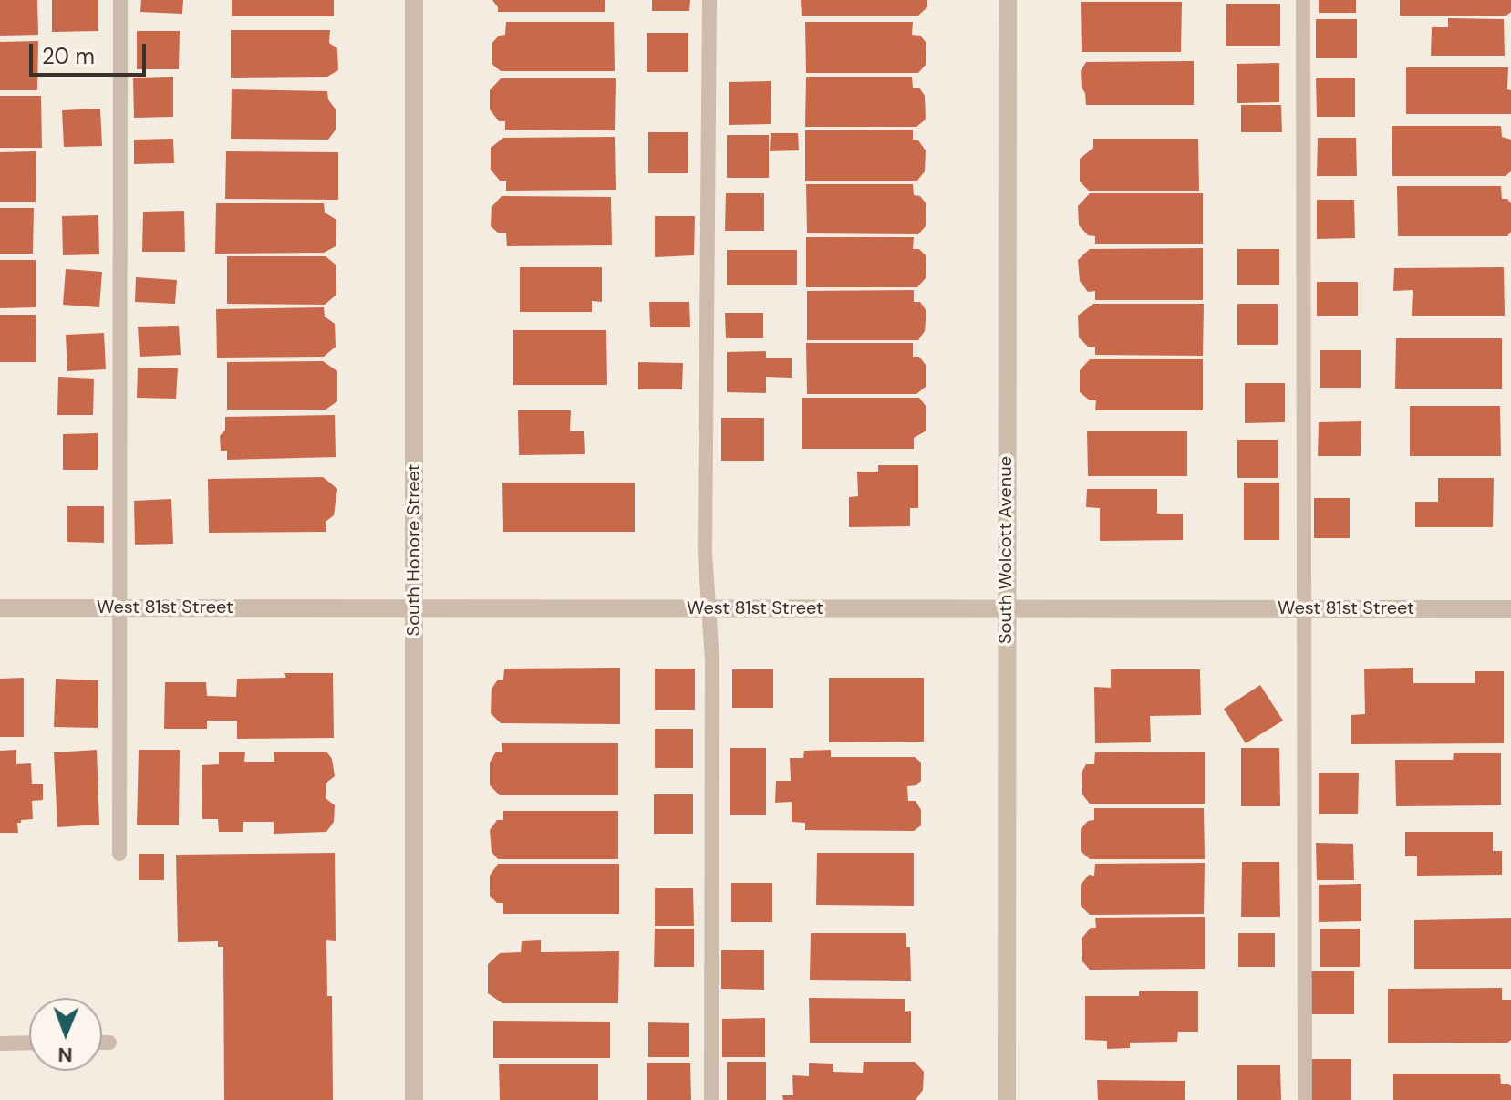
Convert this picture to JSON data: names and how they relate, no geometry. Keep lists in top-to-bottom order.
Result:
{
  "streets": {
    "street": ["South Honore Street", "South Wolcott Avenue", "West 81st Street"]
  },
  "crossings": [
    ["South Honore Street", "West 81st Street"],
    ["South Wolcott Avenue", "West 81st Street"]
  ],
  "scale_bar": "20 m",
  "north": "bottom"
}
